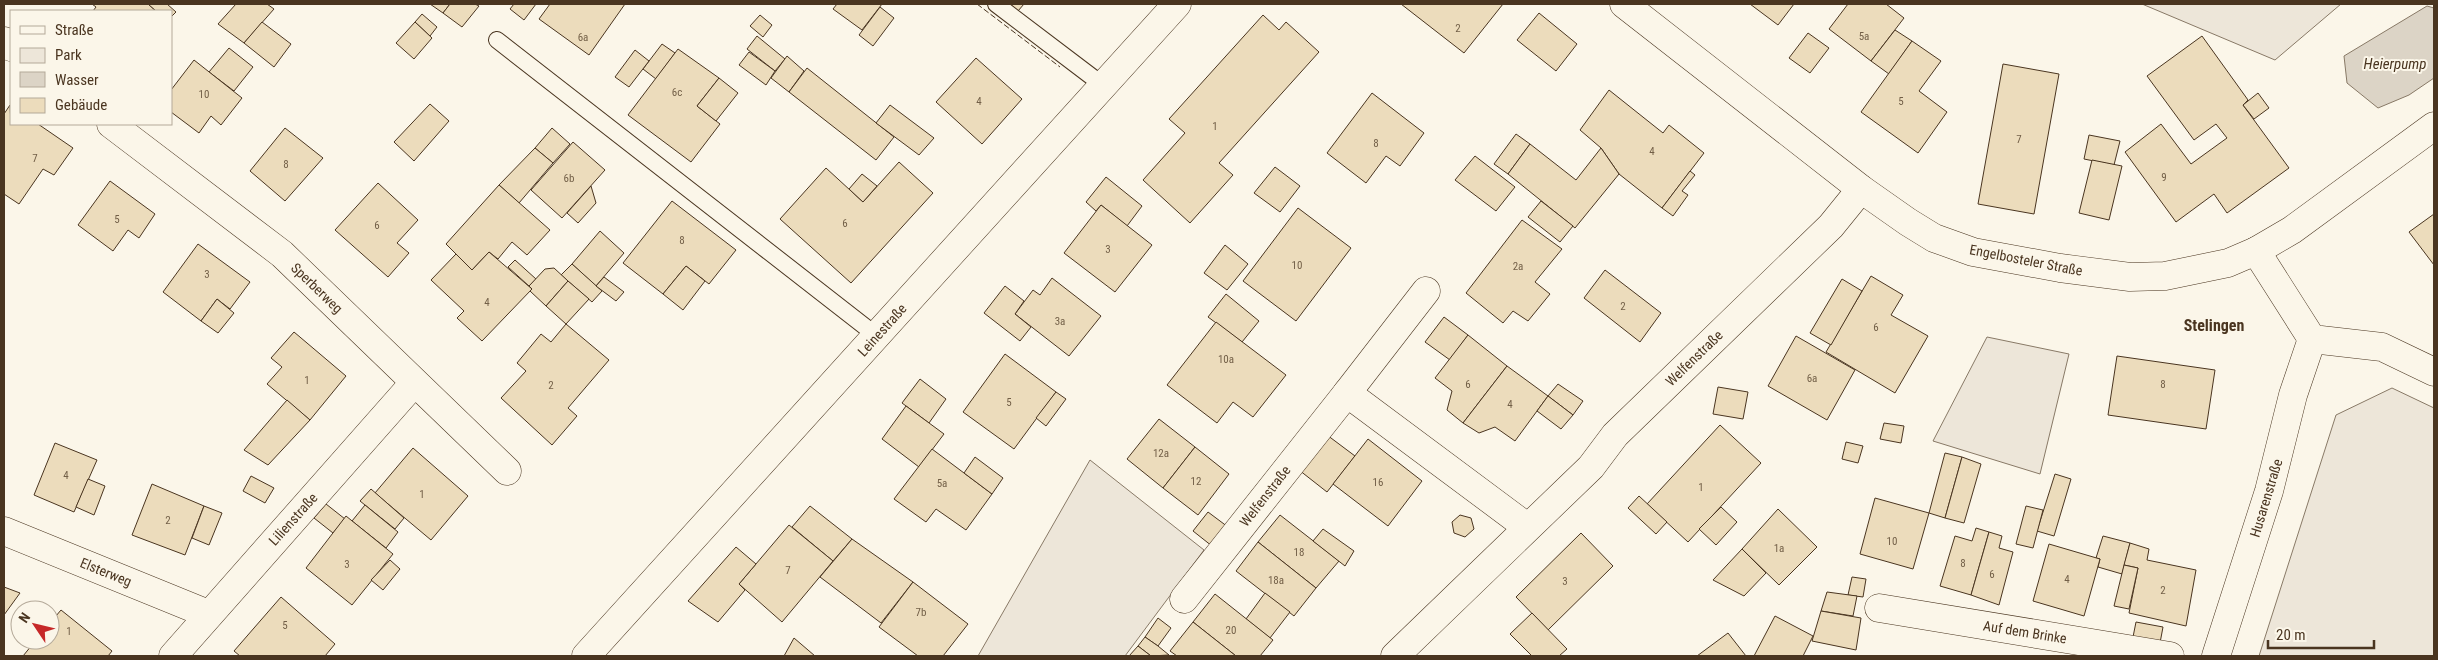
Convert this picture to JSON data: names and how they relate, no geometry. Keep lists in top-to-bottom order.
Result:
{
  "streets": {
    "street": [
      "Engelbosteler Straße",
      "Sperberweg",
      "Leinestraße",
      "Welfenstraße",
      "Husarenstraße",
      "Lilienstraße",
      "Elsterweg",
      "Auf dem Brinke"
    ]
  },
  "crossings": [
    ["Engelbosteler Straße", "Welfenstraße"],
    ["Sperberweg", "Lilienstraße"],
    ["Lilienstraße", "Elsterweg"]
  ],
  "districts": ["Stelingen"],
  "water": ["Heierpump"],
  "house_numbers": [
    "2",
    "5a",
    "6a",
    "6c",
    "10",
    "4",
    "5",
    "1",
    "7",
    "8",
    "4",
    "7",
    "8",
    "9",
    "6b",
    "5",
    "6",
    "6",
    "8",
    "3",
    "10",
    "2a",
    "3",
    "4",
    "2",
    "3a",
    "6",
    "10a",
    "6a",
    "1",
    "6",
    "8",
    "2",
    "5",
    "4",
    "12a",
    "4",
    "12",
    "16",
    "5a",
    "1",
    "1",
    "2",
    "10",
    "1a",
    "18",
    "8",
    "3",
    "7",
    "6",
    "4",
    "18a",
    "3",
    "2",
    "7b",
    "5",
    "20",
    "1"
  ],
  "legend": [
    "Straße",
    "Park",
    "Wasser",
    "Gebäude"
  ],
  "scale_bar": "20 m",
  "north": "top left"
}
